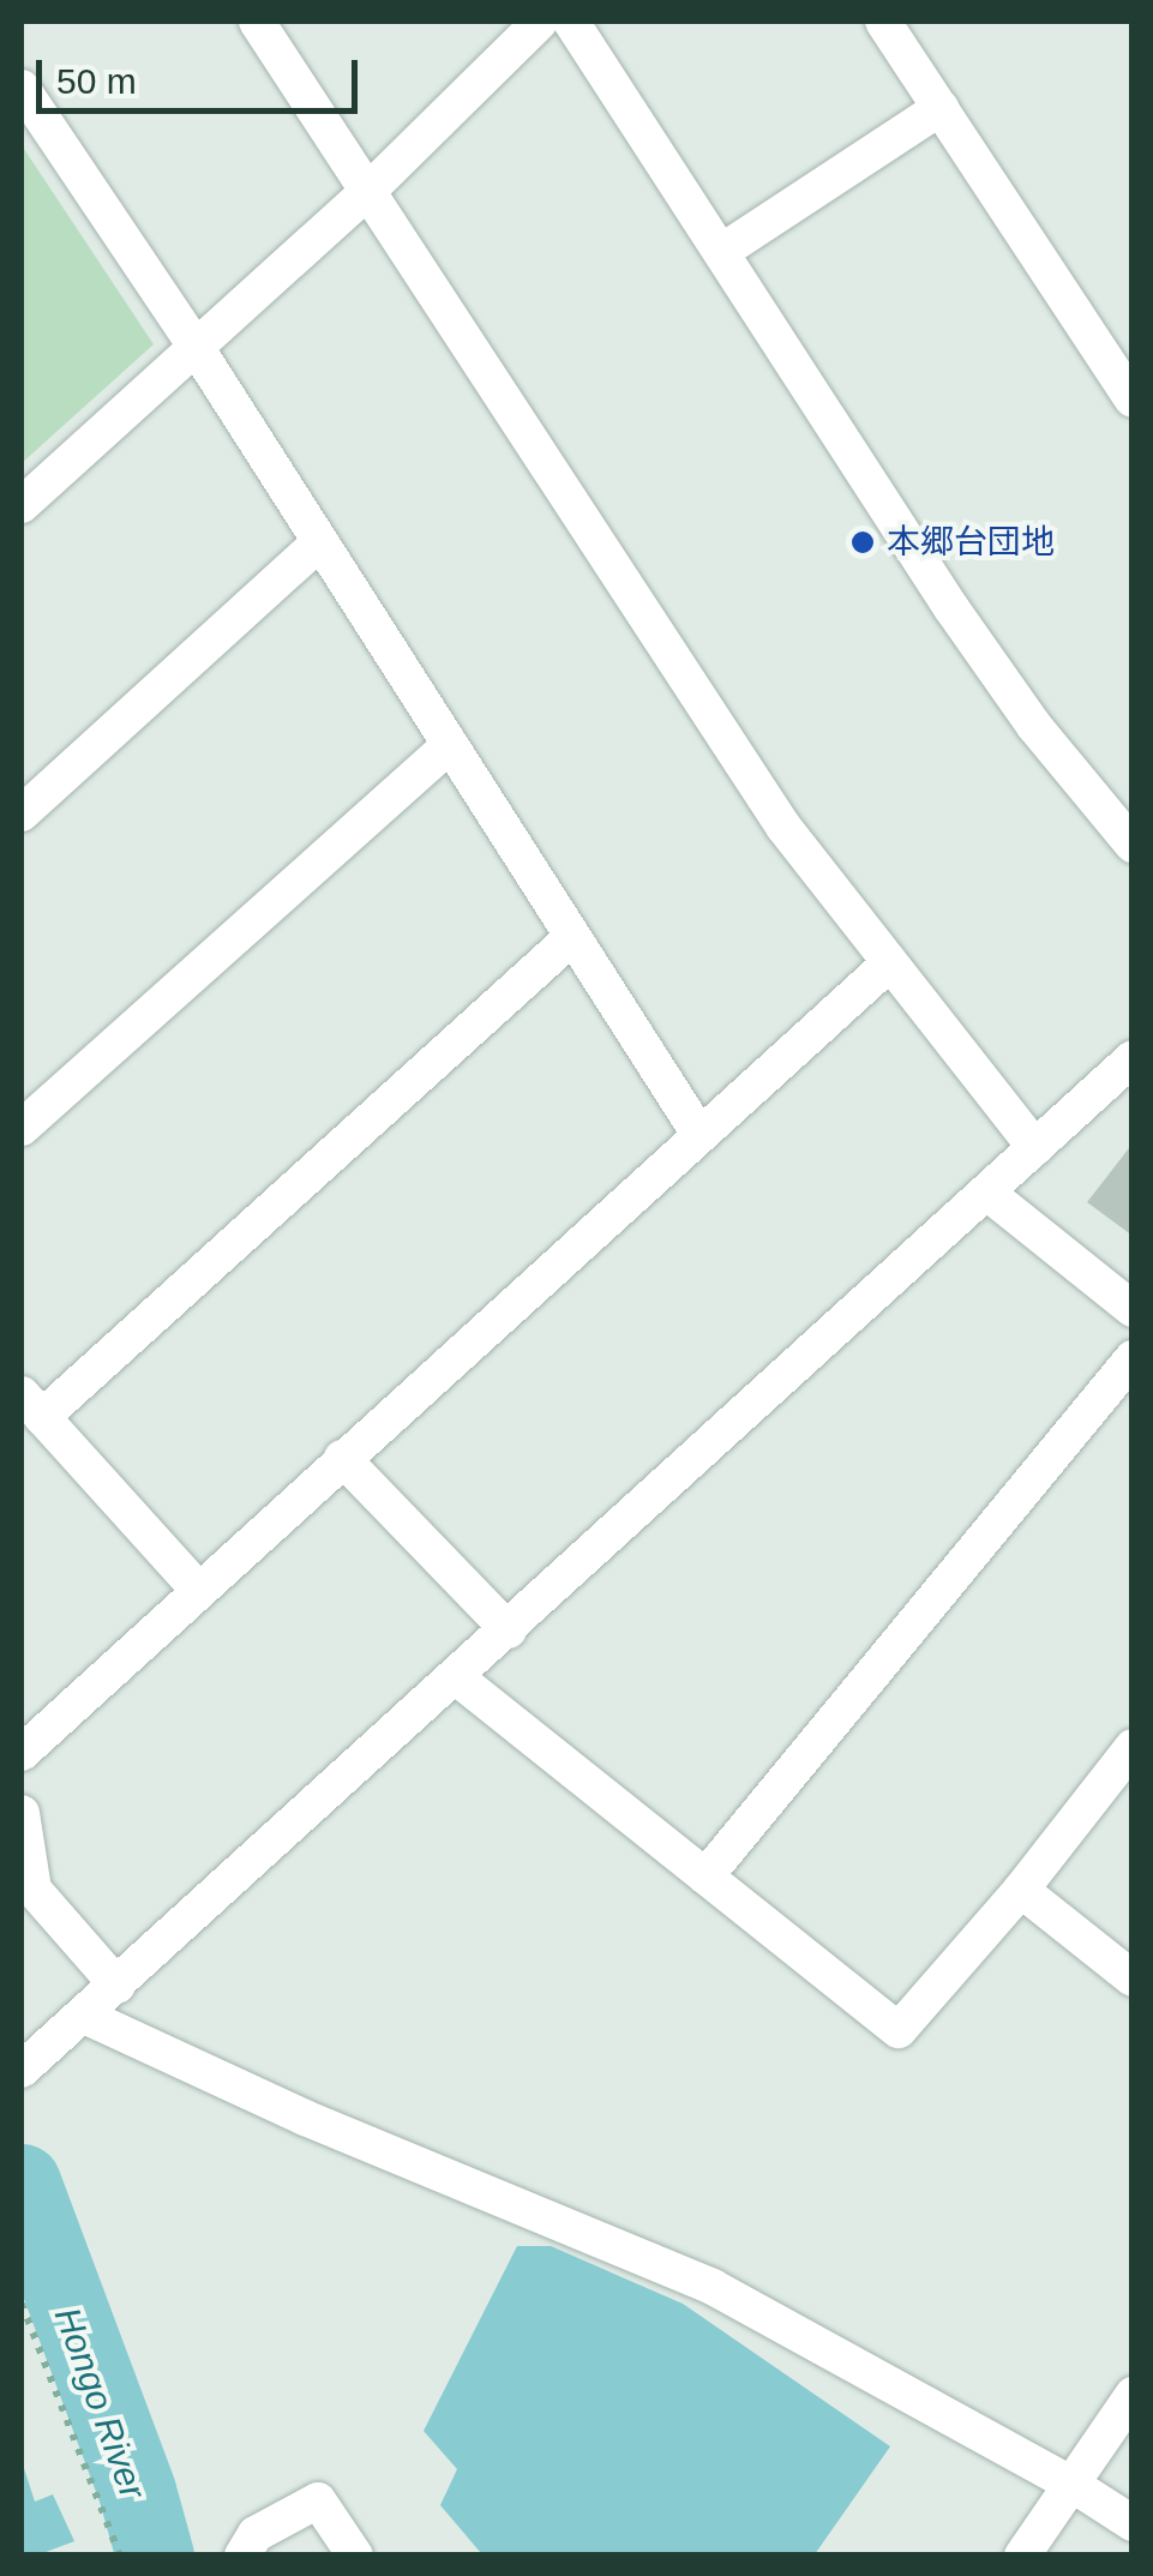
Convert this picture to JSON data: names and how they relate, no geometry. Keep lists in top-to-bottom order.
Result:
{
  "water": ["Hongo River"],
  "places": ["本郷台団地"],
  "scale_bar": "50 m"
}
